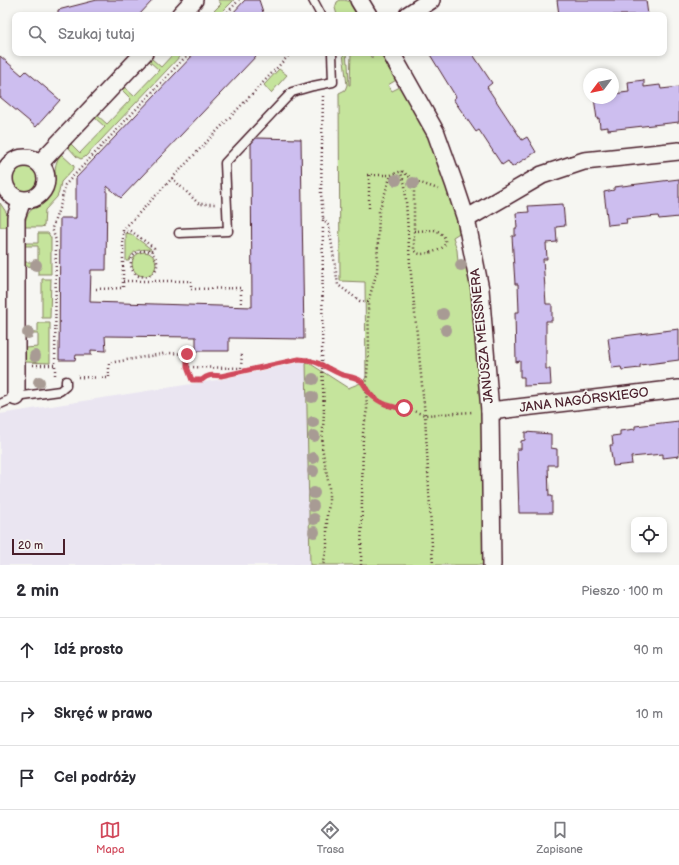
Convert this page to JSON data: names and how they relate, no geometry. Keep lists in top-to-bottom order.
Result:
{
  "streets": {
    "street": ["JANUSZA MEISSNERA", "JANA NAGÓRSKIEGO"]
  },
  "crossings": [
    ["JANUSZA MEISSNERA", "JANA NAGÓRSKIEGO"]
  ],
  "scale_bar": "20 m",
  "north": "bottom left",
  "page": {
    "search": "Szukaj tutaj",
    "scale": "20 m",
    "heading": ["2 min", "Pieszo · 100 m"],
    "list": [
      ["Idź prosto", "90 m"],
      ["Skręć w prawo", "10 m"],
      "Cel podróży"
    ],
    "nav": ["Mapa", "Trasa", "Zapisane"]
  }
}
